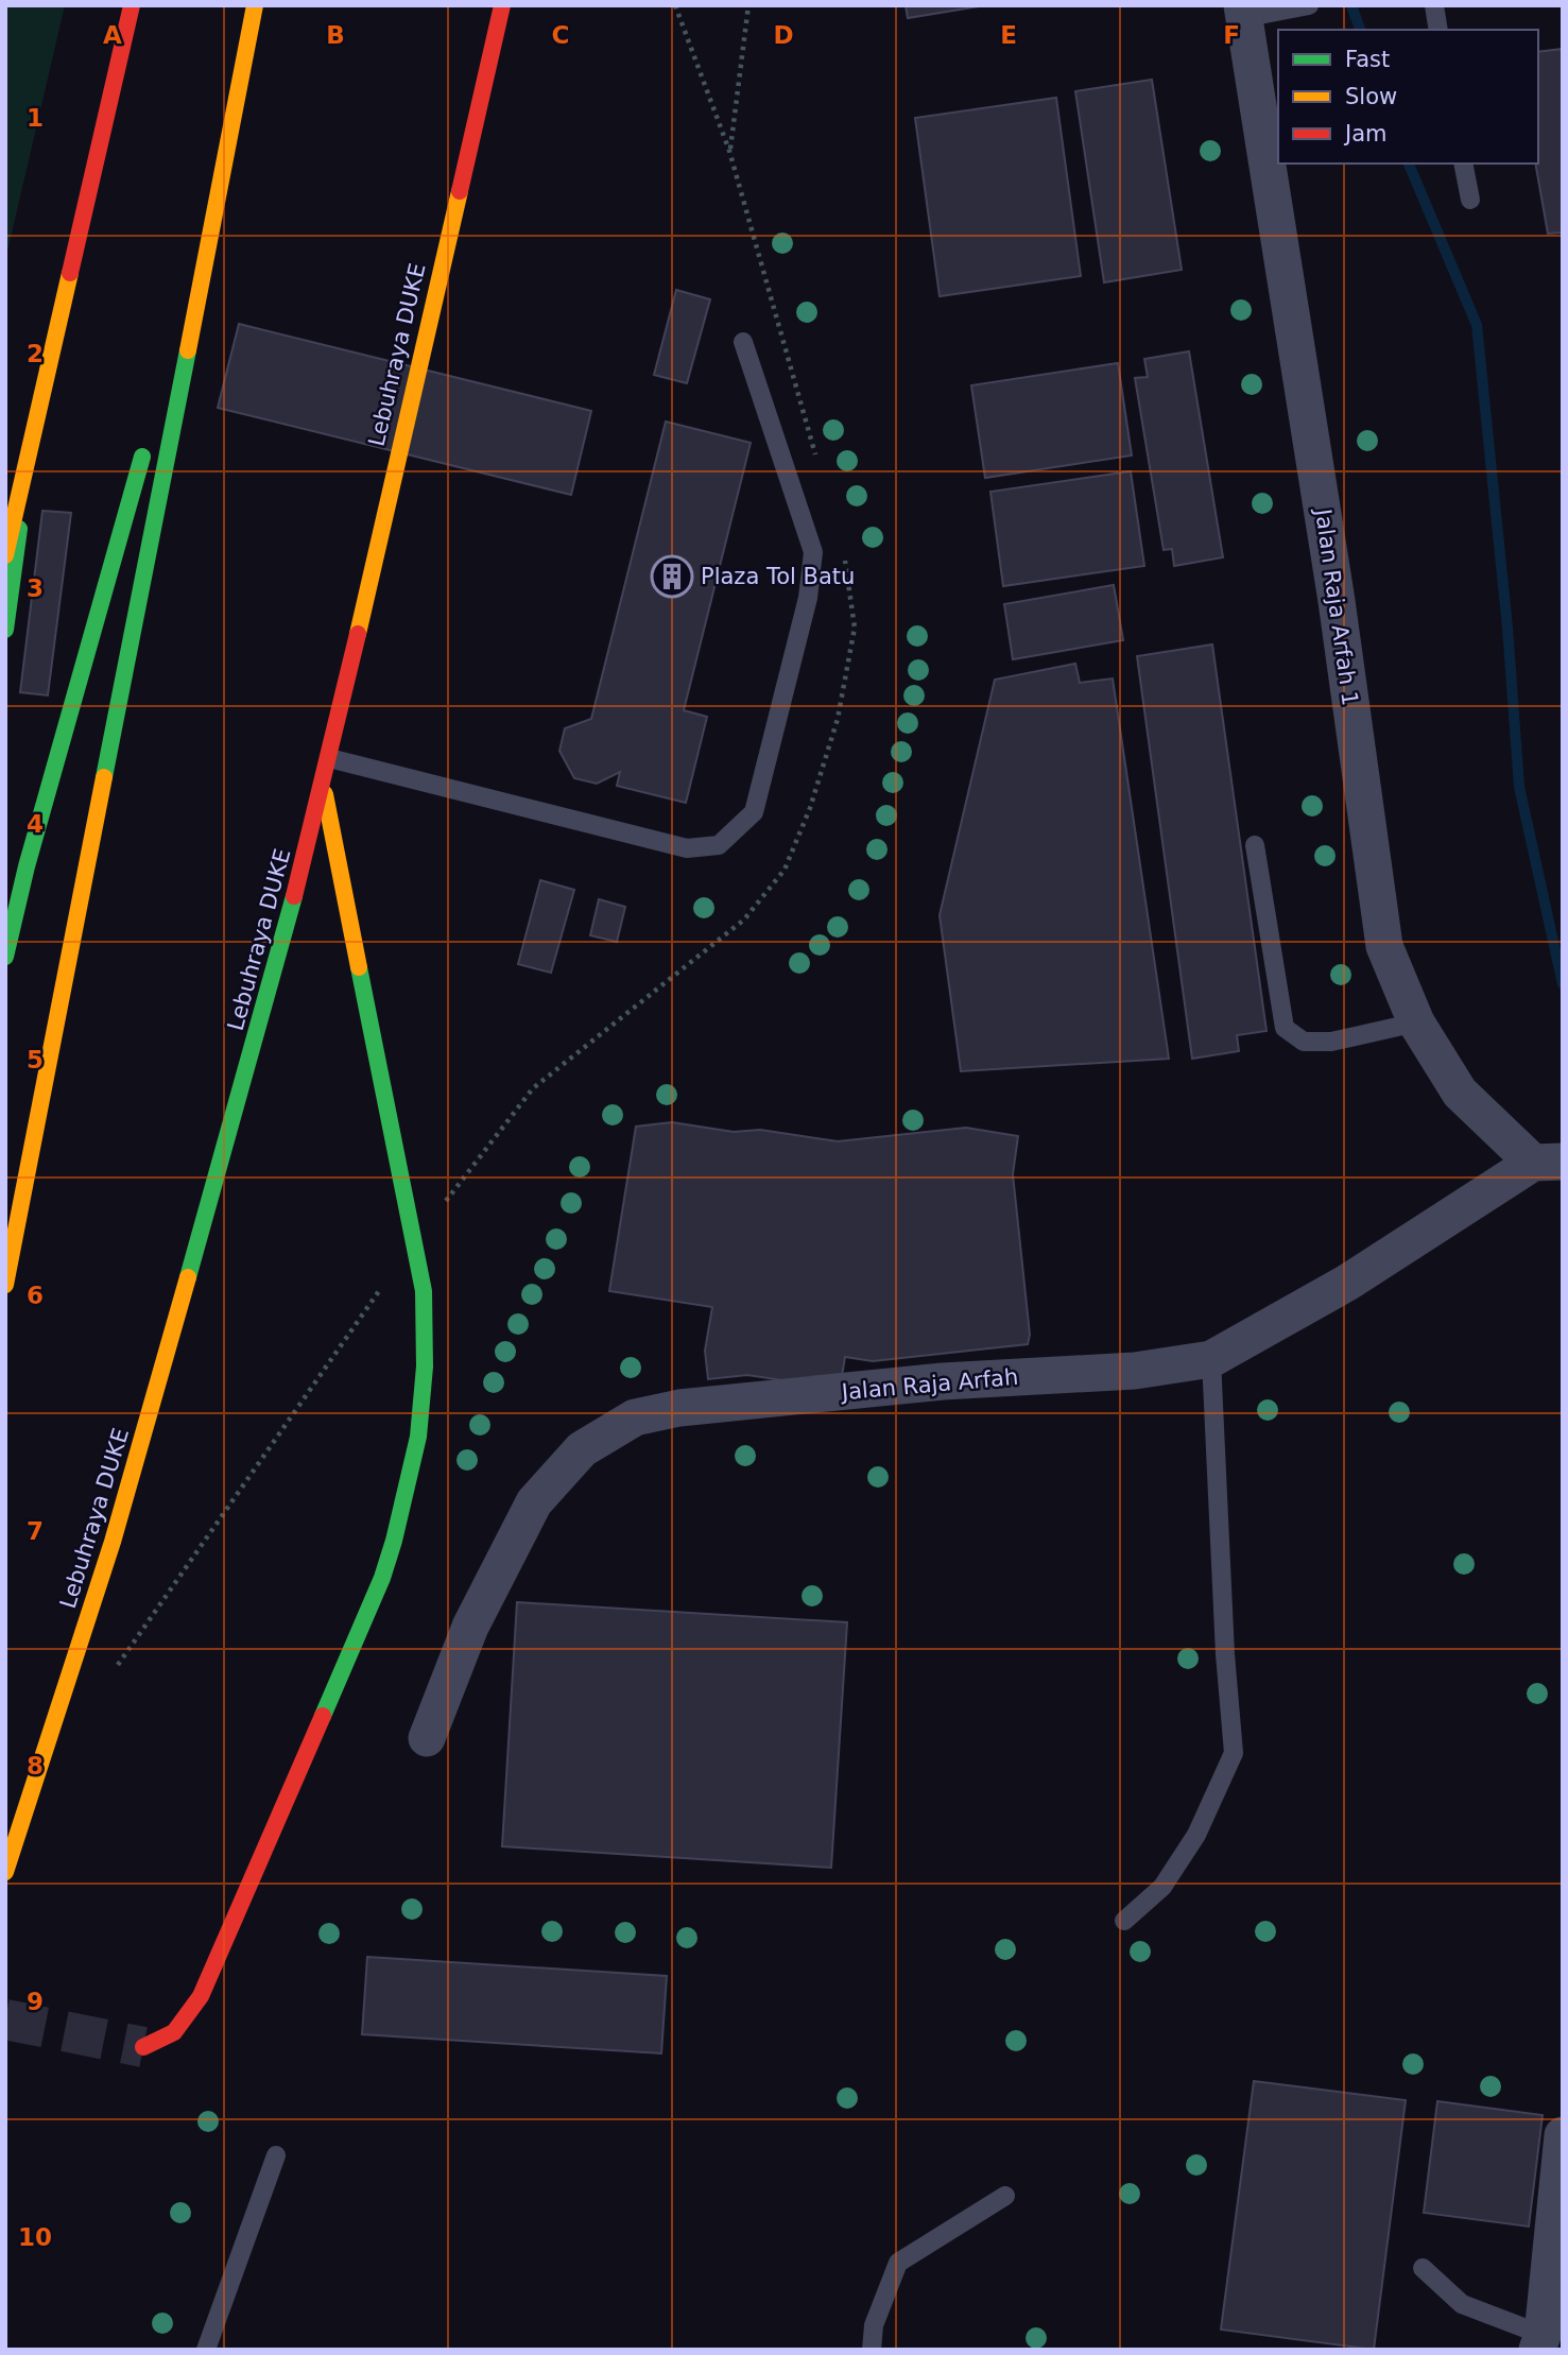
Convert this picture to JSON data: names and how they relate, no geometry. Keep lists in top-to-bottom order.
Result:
{
  "streets": {
    "highway": ["Lebuhraya DUKE"],
    "street": ["Jalan Raja Arfah 1", "Jalan Raja Arfah"]
  },
  "crossings": [
    ["Jalan Raja Arfah 1", "Jalan Raja Arfah"]
  ],
  "places": {
    "building": ["Plaza Tol Batu"]
  },
  "legend": ["Fast", "Slow", "Jam"],
  "grid": {
    "columns": [
      "A",
      "B",
      "C",
      "D",
      "E",
      "F"
    ],
    "rows": [
      "1",
      "2",
      "3",
      "4",
      "5",
      "6",
      "7",
      "8",
      "9",
      "10"
    ]
  }
}
